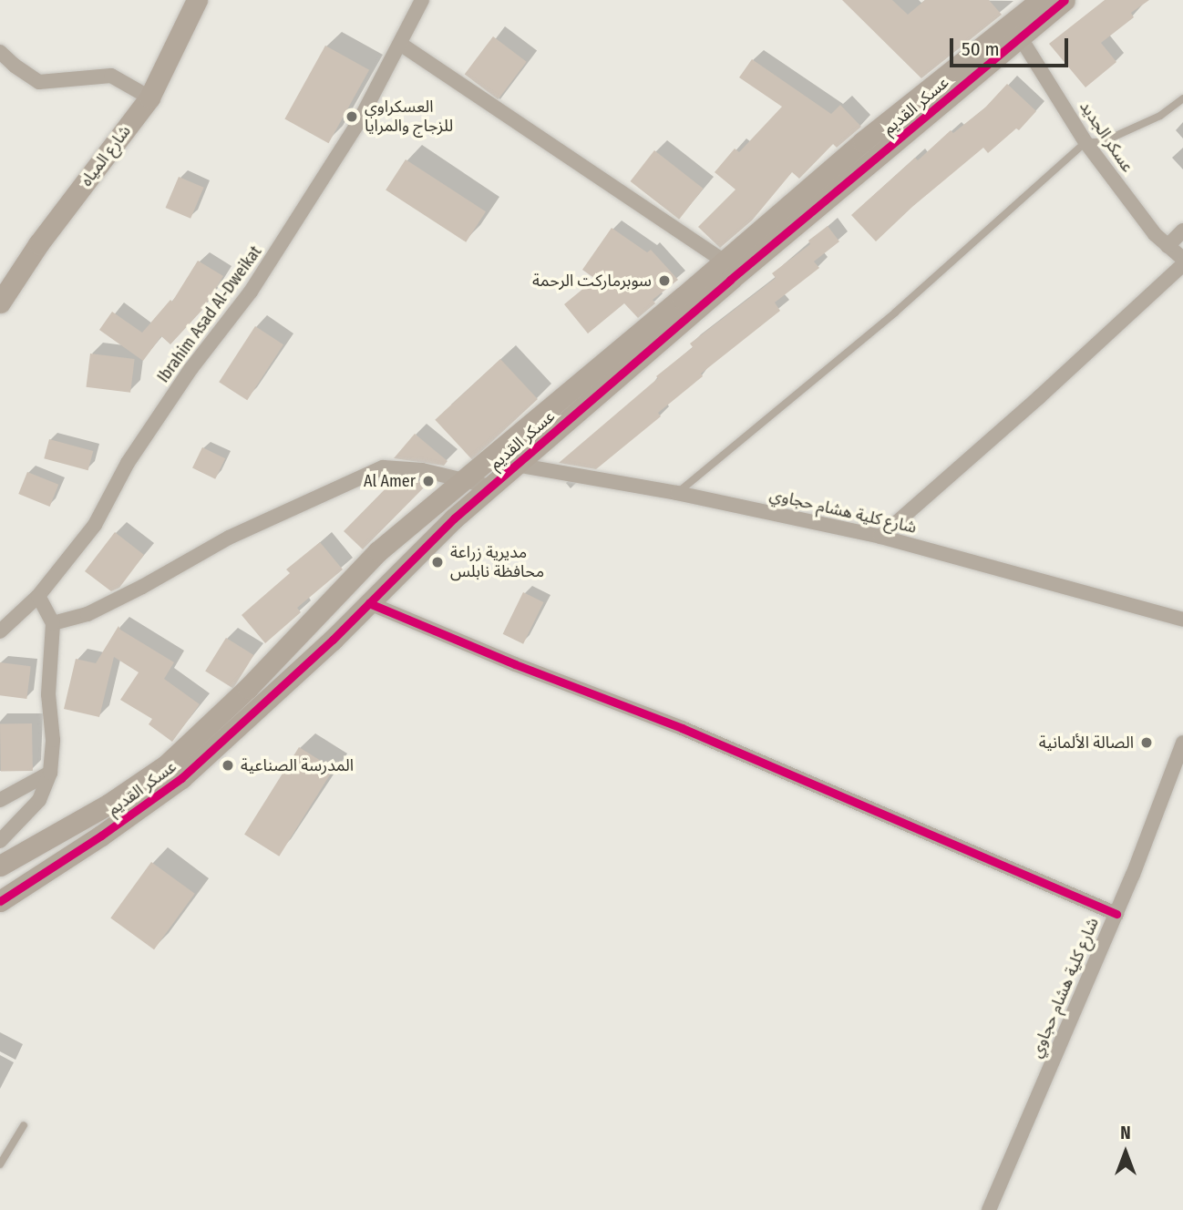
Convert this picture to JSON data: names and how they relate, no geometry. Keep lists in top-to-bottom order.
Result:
{
  "streets": {
    "street": [
      "عسكر القديم",
      "عسكر الجديد",
      "شارع المياه",
      "Ibrahim Asad Al-Dweikat",
      "شارع كلية هشام حجاوي"
    ]
  },
  "crossings": [
    ["عسكر القديم", "عسكر الجديد"],
    ["عسكر القديم", "شارع كلية هشام حجاوي"]
  ],
  "places": [
    "العسكراوي للزجاج والمرايا",
    "سوبرماركت الرحمة",
    "Al Amer",
    "مديرية زراعة محافظة نابلس",
    "الصالة الألمانية",
    "المدرسة الصناعية"
  ],
  "scale_bar": "50 m",
  "north": "top"
}
